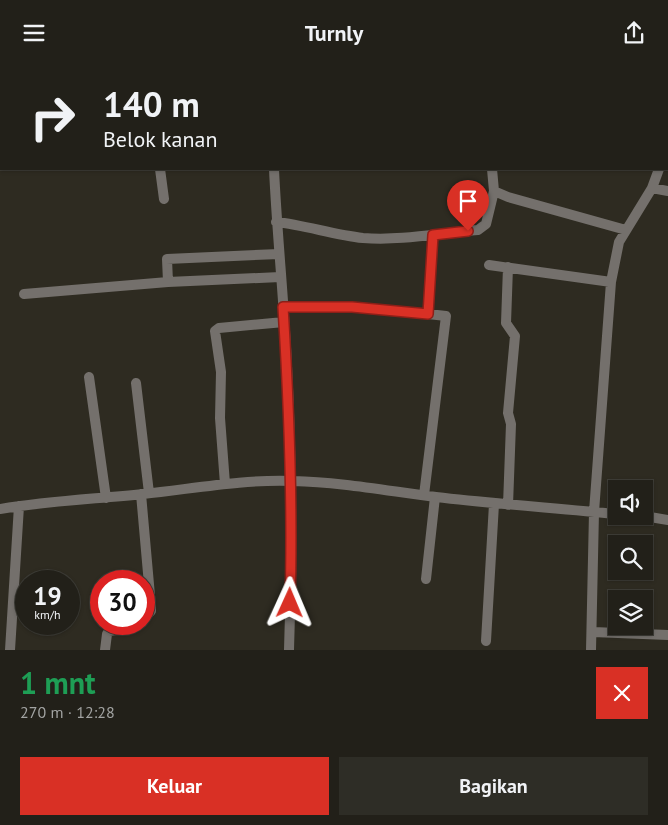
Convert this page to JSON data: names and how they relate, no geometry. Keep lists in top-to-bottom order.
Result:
{
  "page": {
    "header": "Turnly",
    "turn": ["140 m", "Belok kanan"],
    "speed": "19 km/h",
    "limit": "30",
    "heading": ["1 mnt", "270 m · 12:28"],
    "buttons": ["Keluar", "Bagikan"]
  }
}
